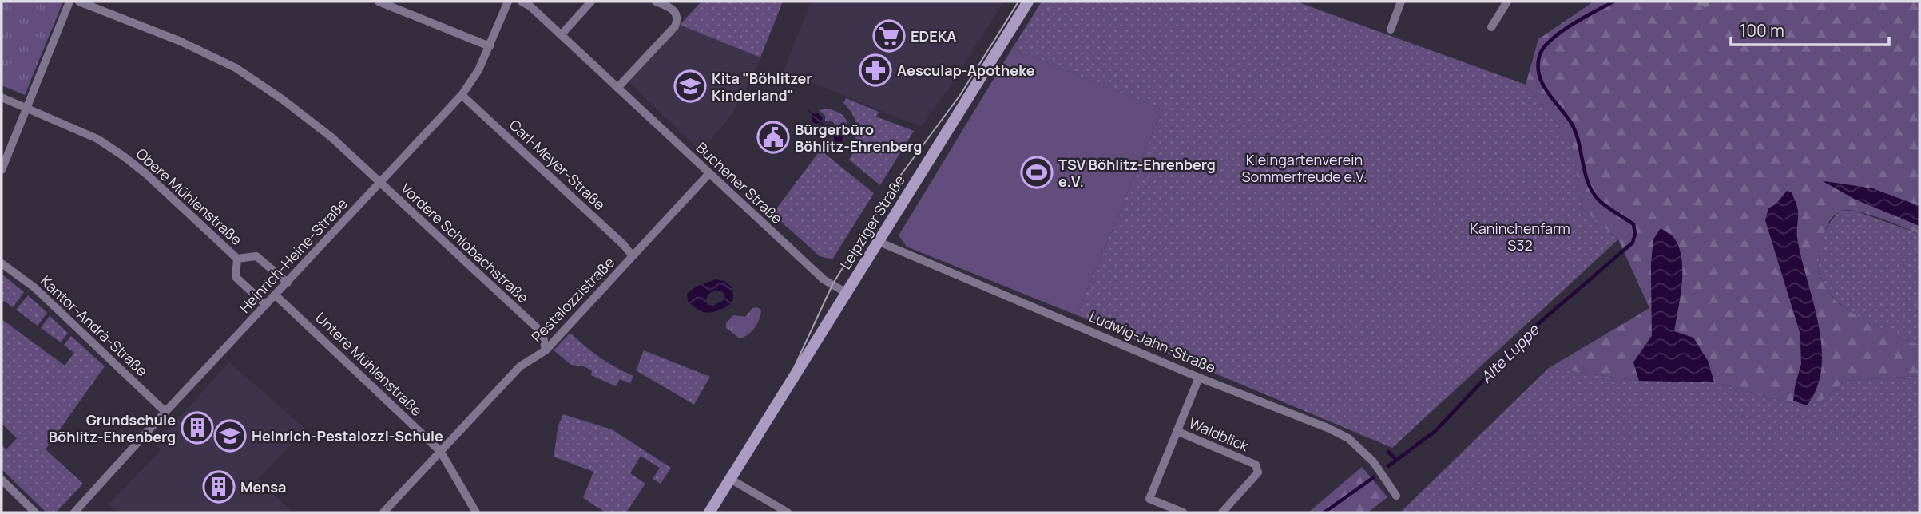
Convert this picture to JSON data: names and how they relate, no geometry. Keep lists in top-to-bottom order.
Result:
{
  "streets": {
    "street": [
      "Carl-Meyer-Straße",
      "Buchener Straße",
      "Obere Mühlenstraße",
      "Leipziger Straße",
      "Vordere Schlobachstraße",
      "Heinrich-Heine-Straße",
      "Pestalozzistraße",
      "Kantor-Andrä-Straße",
      "Ludwig-Jahn-Straße",
      "Untere Mühlenstraße",
      "Waldblick"
    ]
  },
  "crossings": [
    ["Carl-Meyer-Straße", "Heinrich-Heine-Straße"],
    ["Carl-Meyer-Straße", "Pestalozzistraße"],
    ["Buchener Straße", "Leipziger Straße"],
    ["Buchener Straße", "Pestalozzistraße"],
    ["Obere Mühlenstraße", "Heinrich-Heine-Straße"],
    ["Leipziger Straße", "Ludwig-Jahn-Straße"],
    ["Vordere Schlobachstraße", "Heinrich-Heine-Straße"],
    ["Vordere Schlobachstraße", "Pestalozzistraße"],
    ["Heinrich-Heine-Straße", "Kantor-Andrä-Straße"],
    ["Heinrich-Heine-Straße", "Untere Mühlenstraße"],
    ["Pestalozzistraße", "Untere Mühlenstraße"],
    ["Ludwig-Jahn-Straße", "Waldblick"]
  ],
  "water": ["Alte Luppe"],
  "parks": ["Kleingartenverein Sommerfreude e.V.", "Kaninchenfarm S32"],
  "places": {
    "supermarket": ["EDEKA"],
    "pharmacy": ["Aesculap-Apotheke"],
    "school or university": ["Kita \"Böhlitzer Kinderland\"", "Heinrich-Pestalozzi-Schule"],
    "public building": ["Bürgerbüro Böhlitz-Ehrenberg"],
    "sports": ["TSV Böhlitz-Ehrenberg e.V."],
    "building": ["Grundschule Böhlitz-Ehrenberg", "Mensa"]
  },
  "scale_bar": "100 m"
}
